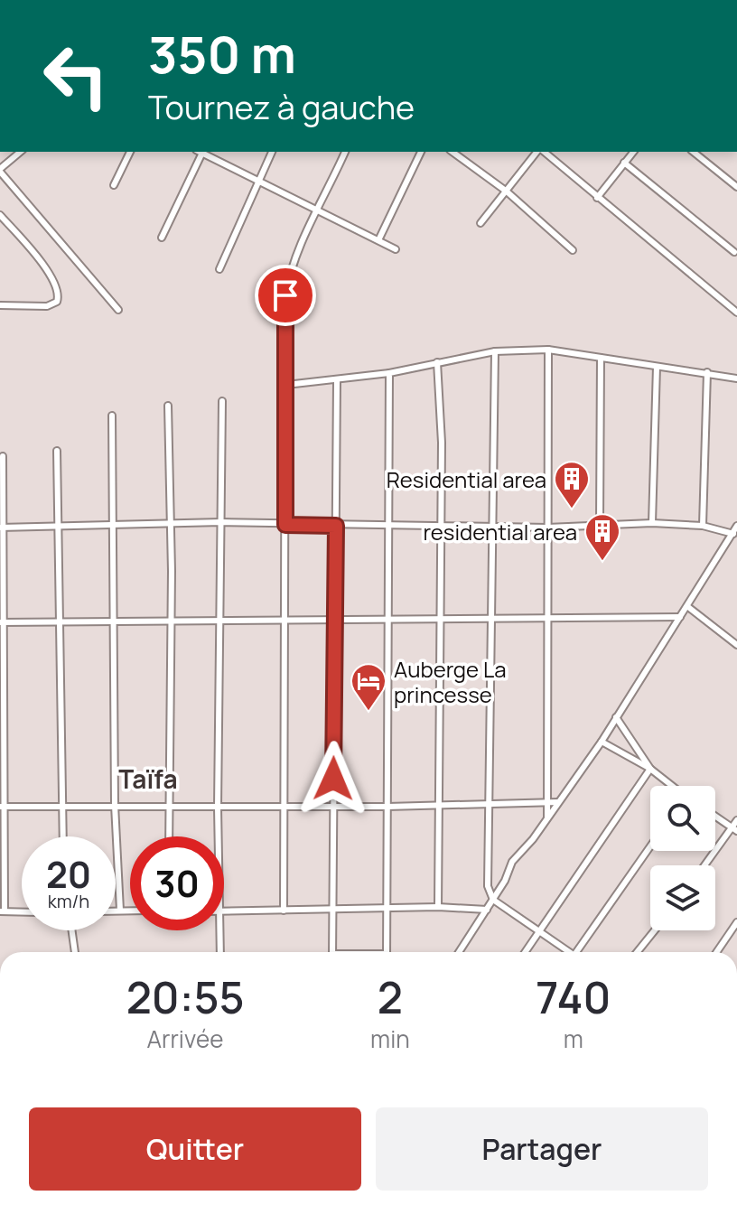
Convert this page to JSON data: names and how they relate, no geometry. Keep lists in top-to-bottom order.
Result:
{
  "districts": ["Taïfa"],
  "places": {
    "building": ["Residential area", "residential area"],
    "hotel": ["Auberge La princesse"]
  },
  "page": {
    "turn": ["350 m", "Tournez à gauche"],
    "speed": "20 km/h",
    "limit": "30",
    "eta": [
      "20:55",
      "Arrivée",
      "2",
      "min",
      "740",
      "m"
    ],
    "buttons": ["Quitter", "Partager"]
  }
}
